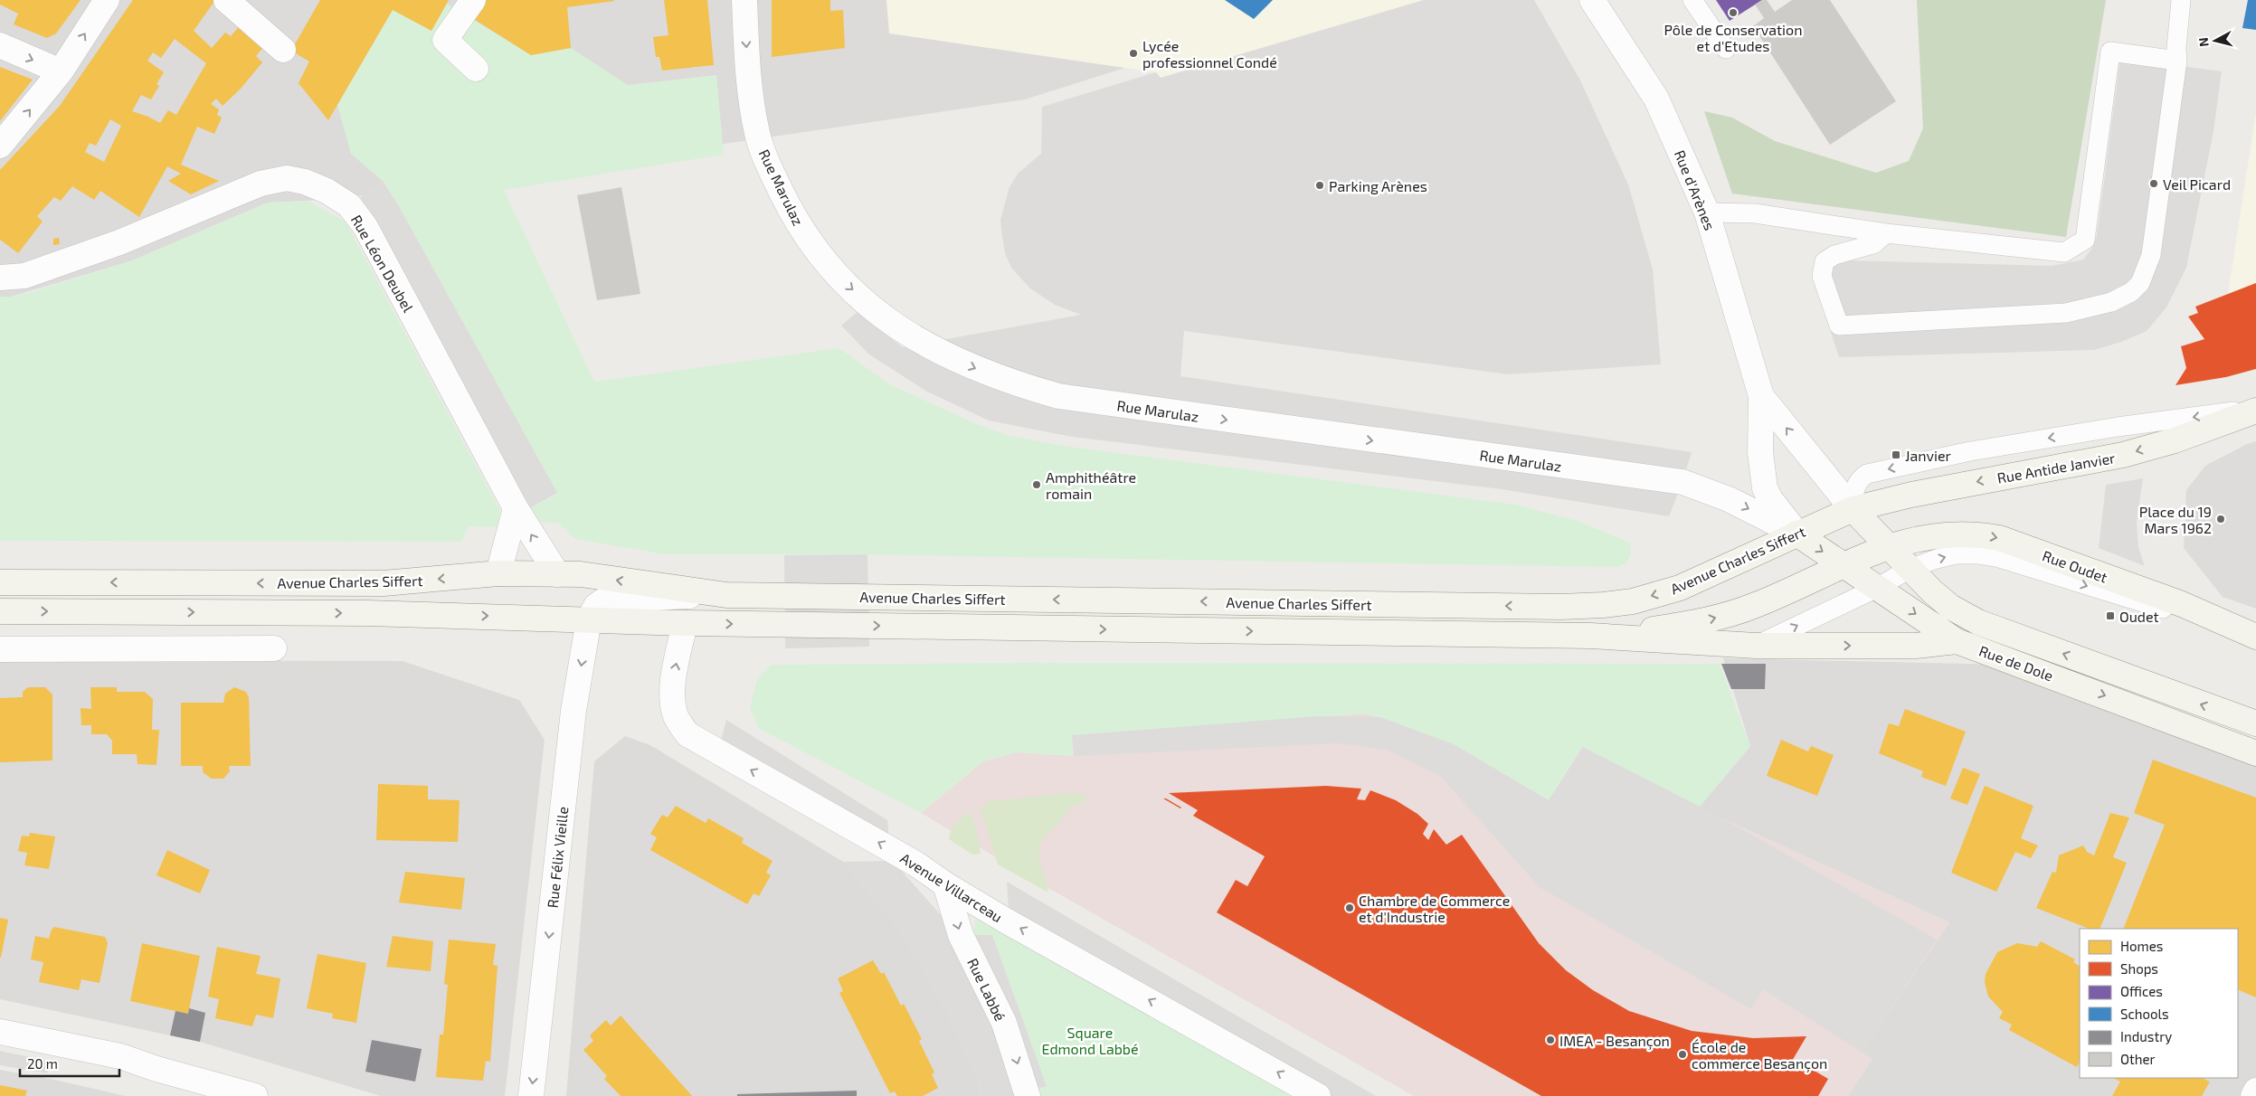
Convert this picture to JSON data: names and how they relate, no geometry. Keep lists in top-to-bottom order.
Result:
{
  "streets": {
    "main road": [
      "Rue Antide Janvier",
      "Avenue Charles Siffert",
      "Rue Oudet",
      "Rue de Dole"
    ],
    "street": [
      "Rue Marulaz",
      "Rue d'Arènes",
      "Rue Léon Deubel",
      "Rue Félix Vieille",
      "Avenue Villarceau",
      "Rue Labbé"
    ]
  },
  "crossings": [
    ["Rue Marulaz", "Rue d'Arènes"],
    ["Rue Marulaz", "Avenue Charles Siffert"],
    ["Rue Marulaz", "Rue de Dole"],
    ["Rue d'Arènes", "Rue Antide Janvier"],
    ["Rue d'Arènes", "Avenue Charles Siffert"],
    ["Rue d'Arènes", "Rue de Dole"],
    ["Rue Léon Deubel", "Avenue Charles Siffert"],
    ["Rue Antide Janvier", "Avenue Charles Siffert"],
    ["Rue Antide Janvier", "Rue de Dole"],
    ["Avenue Charles Siffert", "Rue Oudet"],
    ["Avenue Charles Siffert", "Rue de Dole"],
    ["Avenue Charles Siffert", "Rue Félix Vieille"],
    ["Avenue Charles Siffert", "Avenue Villarceau"],
    ["Rue Oudet", "Rue de Dole"],
    ["Avenue Villarceau", "Rue Labbé"]
  ],
  "one_way": [
    "Rue Marulaz",
    "Rue Antide Janvier",
    "Rue Oudet",
    "Rue Félix Vieille",
    "Avenue Villarceau",
    "Rue Labbé"
  ],
  "parks": ["Square Edmond Labbé"],
  "places": {
    "other": [
      "Pôle de Conservation et d'Etudes",
      "Lycée professionnel Condé",
      "Veil Picard",
      "Parking Arènes",
      "Amphithéâtre romain",
      "Place du 19 Mars 1962",
      "Chambre de Commerce et d'Industrie",
      "IMEA - Besançon",
      "École de commerce Besançon"
    ],
    "transit": ["Janvier", "Oudet"]
  },
  "legend": [
    "Homes",
    "Shops",
    "Offices",
    "Schools",
    "Industry",
    "Other"
  ],
  "scale_bar": "20 m",
  "north": "left"
}
